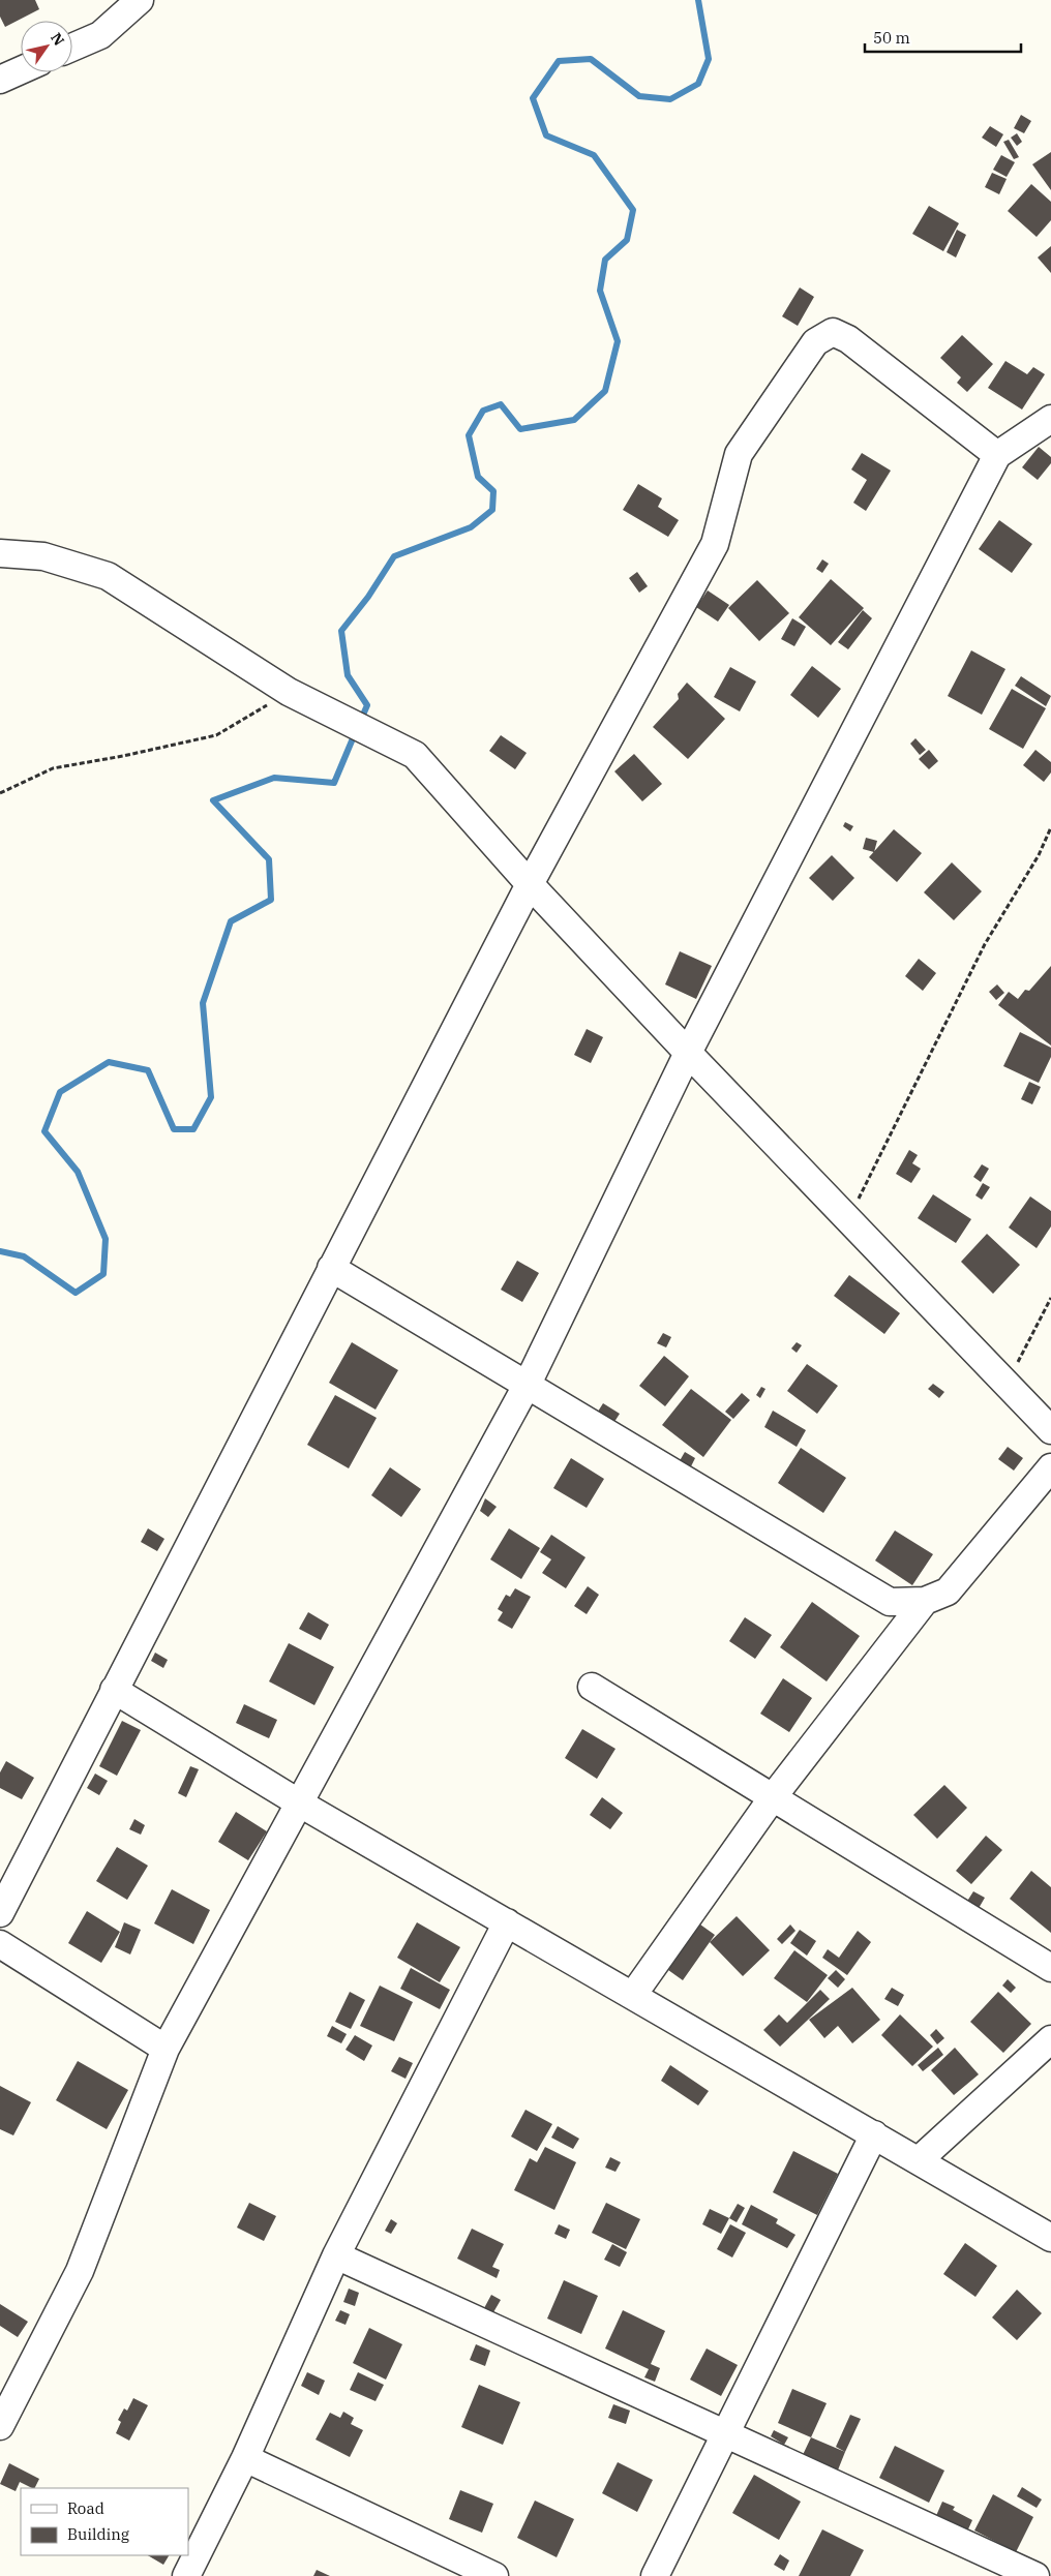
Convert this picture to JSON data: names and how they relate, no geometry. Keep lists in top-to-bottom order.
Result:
{
  "legend": ["Road", "Building"],
  "scale_bar": "50 m",
  "north": "top right"
}
